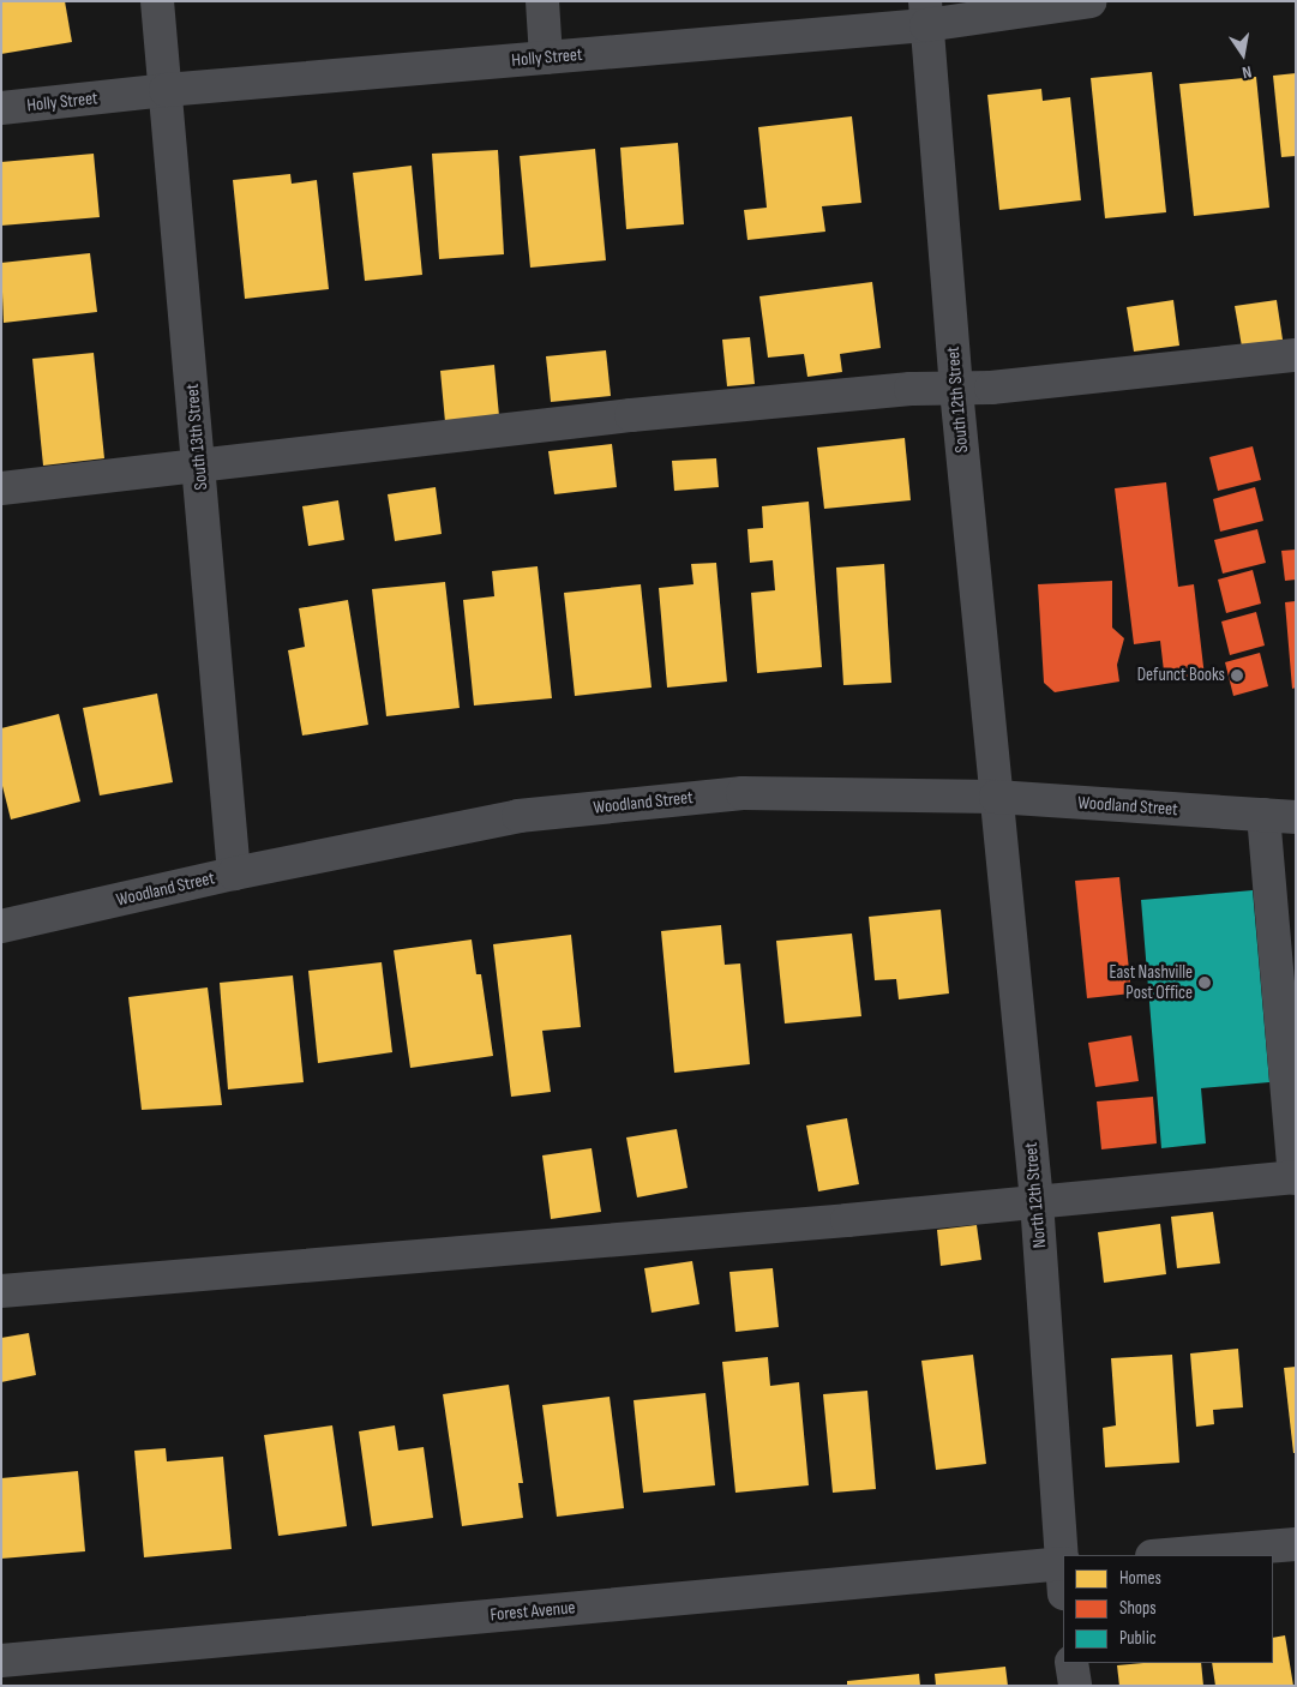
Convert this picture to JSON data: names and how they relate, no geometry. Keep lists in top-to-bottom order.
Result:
{
  "streets": {
    "street": [
      "Holly Street",
      "South 12th Street",
      "South 13th Street",
      "Woodland Street",
      "North 12th Street",
      "Forest Avenue"
    ]
  },
  "crossings": [
    ["Holly Street", "South 12th Street"],
    ["Holly Street", "South 13th Street"],
    ["South 12th Street", "Woodland Street"],
    ["South 12th Street", "North 12th Street"],
    ["South 13th Street", "Woodland Street"],
    ["Woodland Street", "North 12th Street"],
    ["North 12th Street", "Forest Avenue"]
  ],
  "places": ["Defunct Books", "East Nashville Post Office"],
  "legend": ["Homes", "Shops", "Public"],
  "north": "bottom"
}
